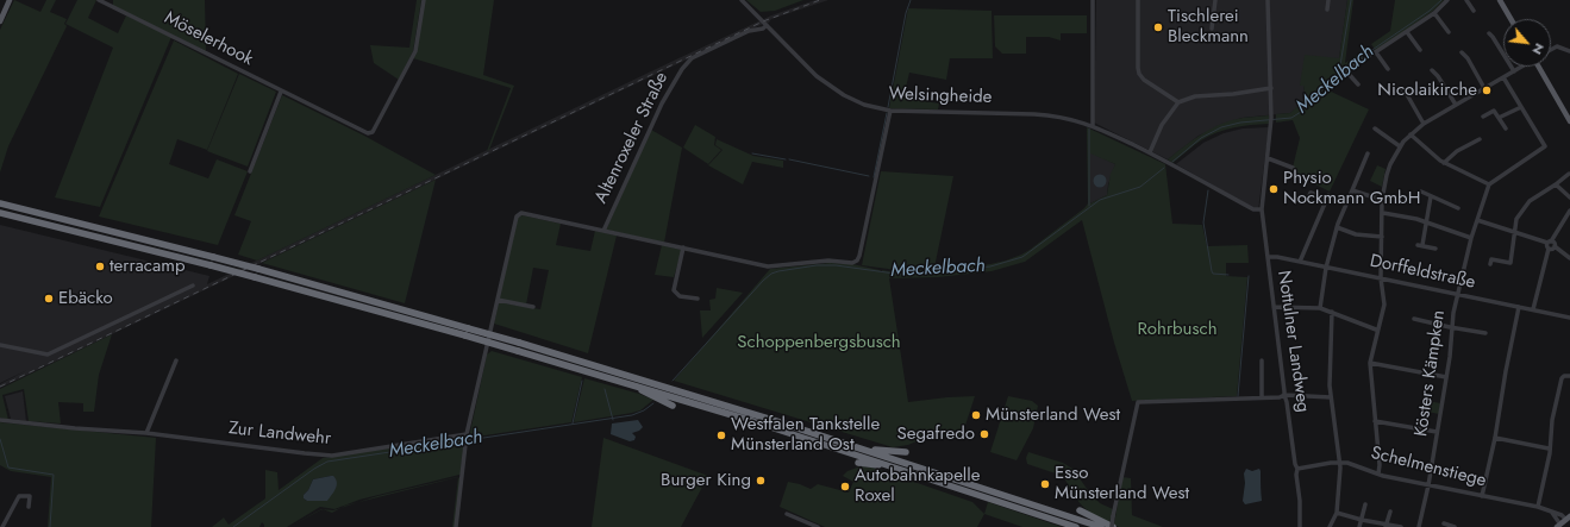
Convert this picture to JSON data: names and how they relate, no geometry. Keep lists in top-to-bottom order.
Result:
{
  "streets": {
    "street": [
      "Möselerhook",
      "Welsingheide",
      "Altenroxeler Straße",
      "Dorffeldstraße",
      "Nottulner Landweg",
      "Kösters Kämpken",
      "Zur Landwehr",
      "Schelmenstiege"
    ]
  },
  "crossings": [
    ["Welsingheide", "Altenroxeler Straße"],
    ["Welsingheide", "Nottulner Landweg"],
    ["Altenroxeler Straße", "Zur Landwehr"],
    ["Dorffeldstraße", "Nottulner Landweg"],
    ["Dorffeldstraße", "Kösters Kämpken"],
    ["Nottulner Landweg", "Schelmenstiege"],
    ["Kösters Kämpken", "Schelmenstiege"]
  ],
  "water": ["Meckelbach"],
  "parks": ["Rohrbusch", "Schoppenbergsbusch"],
  "places": [
    "Tischlerei Bleckmann",
    "Nicolaikirche",
    "Physio Nockmann GmbH",
    "terracamp",
    "Ebäcko",
    "Münsterland West",
    "Segafredo",
    "Westfalen Tankstelle Münsterland Ost",
    "Burger King",
    "Esso Münsterland West",
    "Autobahnkapelle Roxel"
  ],
  "north": "bottom right"
}
